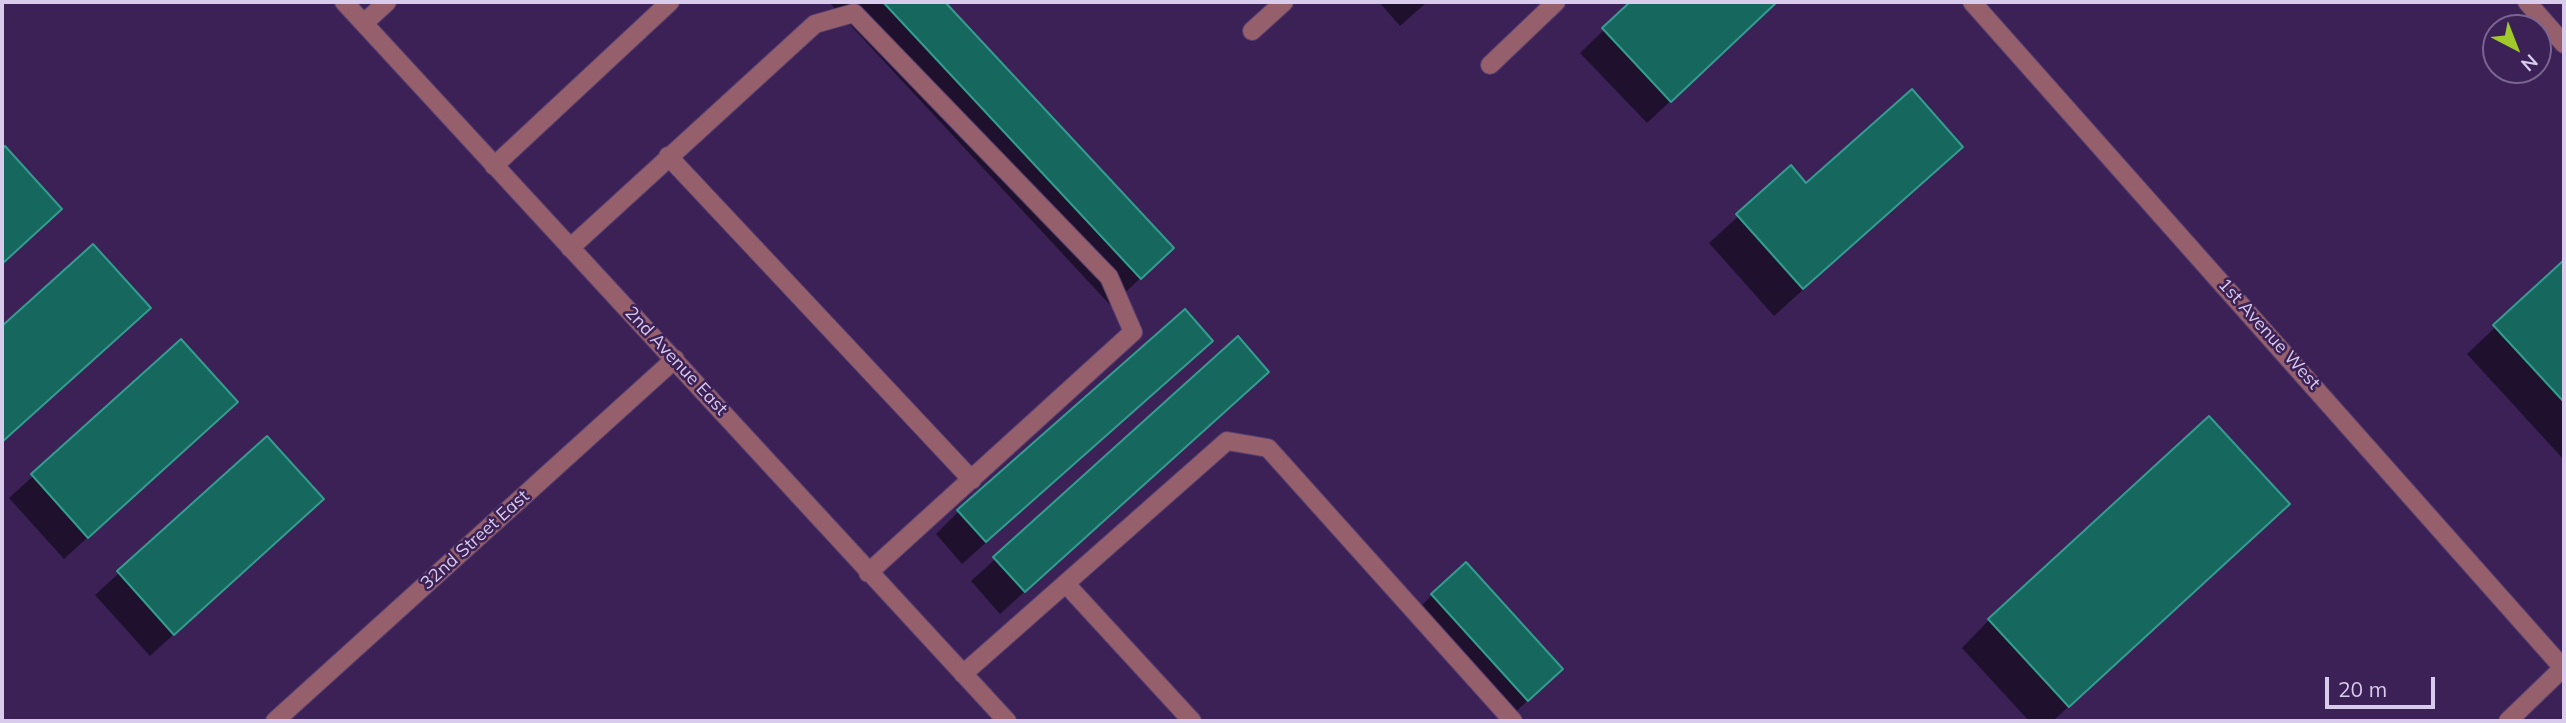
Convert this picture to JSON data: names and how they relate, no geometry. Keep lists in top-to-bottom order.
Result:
{
  "streets": {
    "street": ["1st Avenue West", "2nd Avenue East", "32nd Street East"]
  },
  "crossings": [
    ["2nd Avenue East", "32nd Street East"]
  ],
  "scale_bar": "20 m",
  "north": "bottom right"
}
